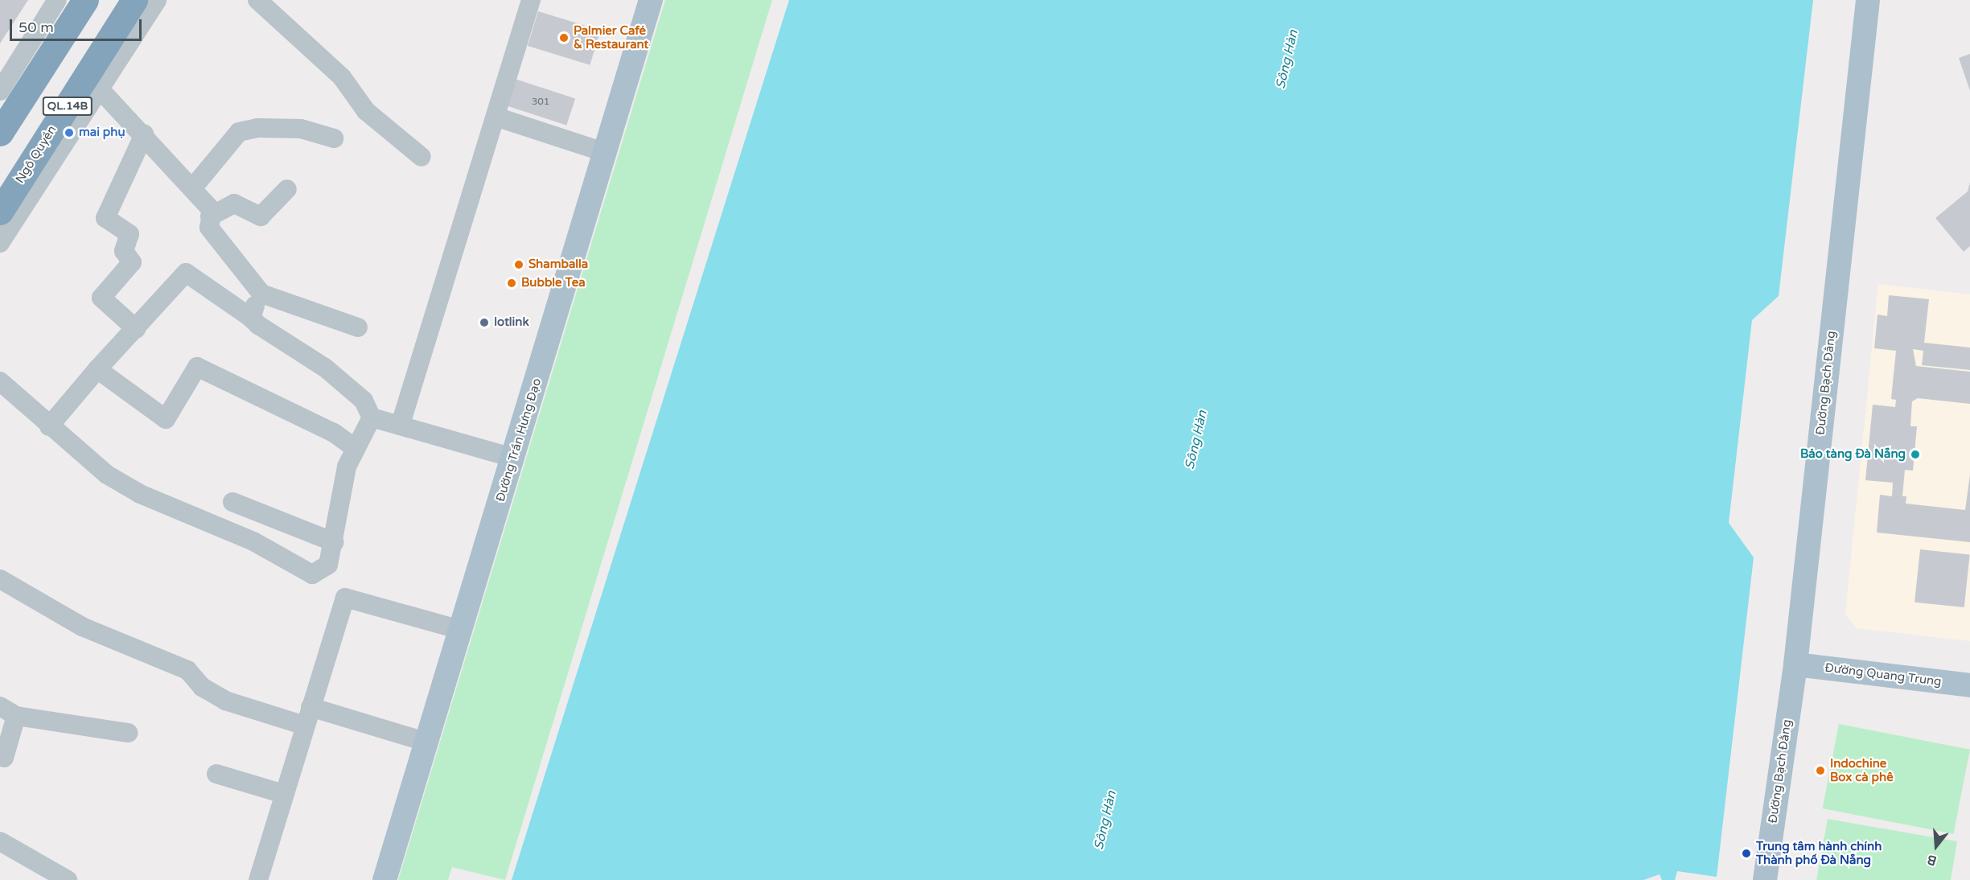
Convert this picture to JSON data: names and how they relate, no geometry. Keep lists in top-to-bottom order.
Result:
{
  "streets": {
    "highway": ["QL.14B", "Ngô Quyền"],
    "main road": ["Đường Bạch Đằng", "Đường Trần Hưng Đạo", "Đường Quang Trung"]
  },
  "crossings": [
    ["Đường Bạch Đằng", "Đường Quang Trung"]
  ],
  "water": ["Sông Hàn"],
  "places": [
    "Palmier Café & Restaurant",
    "mai phụ",
    "Shamballa",
    "Bubble Tea",
    "Iotlink",
    "Bảo tàng Đà Nẵng",
    "Indochine Box cà phê",
    "Trung tâm hành chính Thành phố Đà Nẵng"
  ],
  "house_numbers": ["301"],
  "scale_bar": "50 m",
  "north": "bottom"
}
